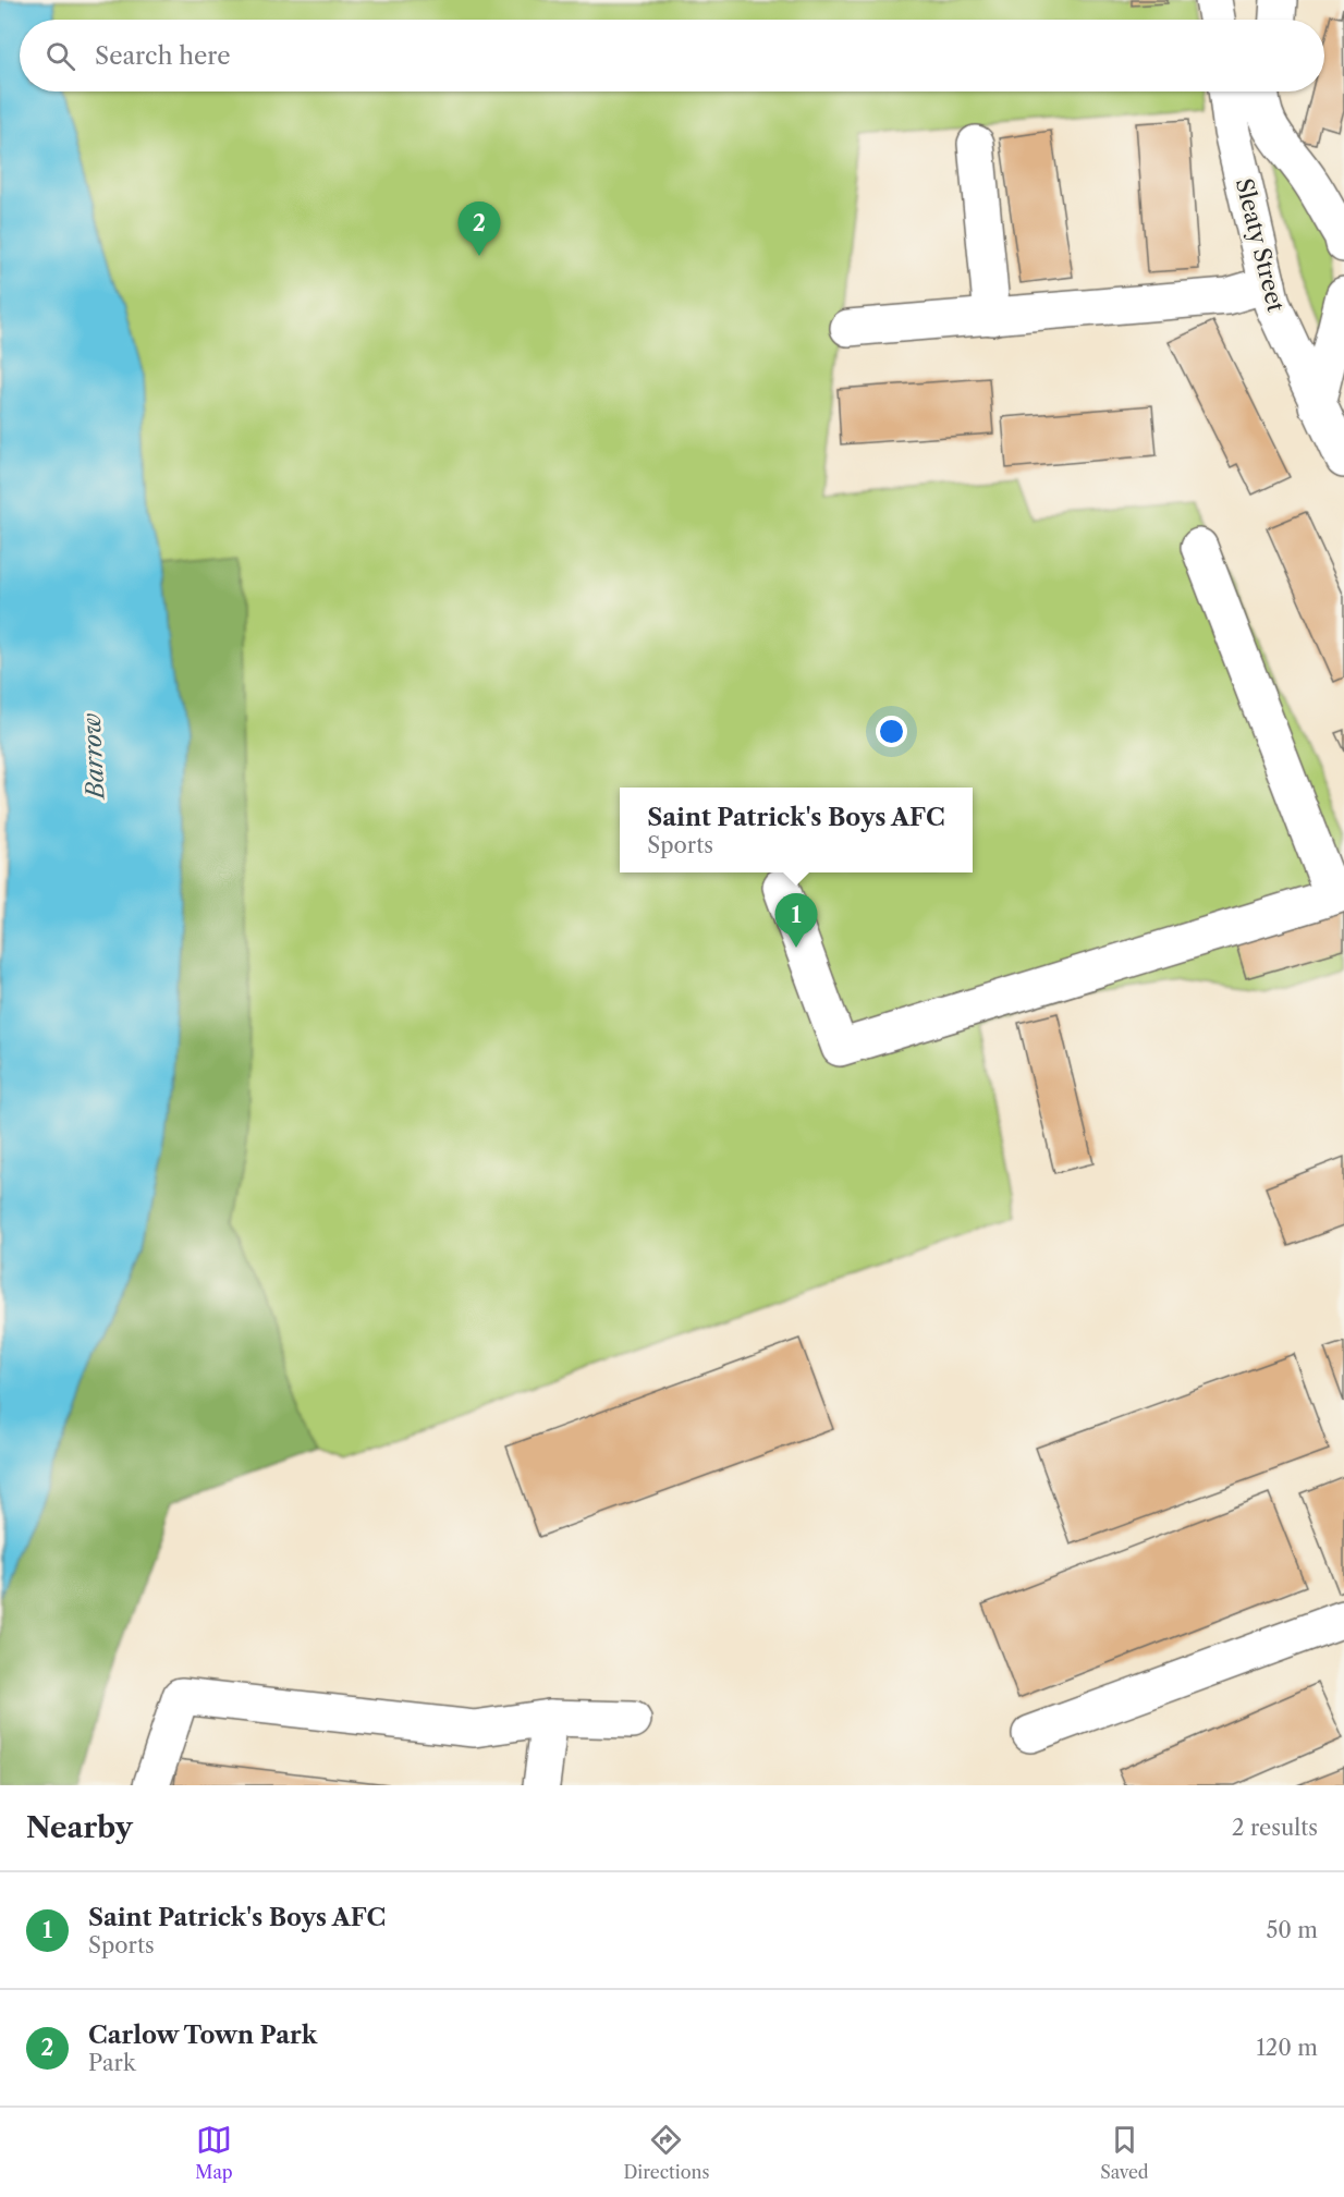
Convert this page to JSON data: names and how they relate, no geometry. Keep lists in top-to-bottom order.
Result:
{
  "streets": {
    "street": ["Sleaty Street"]
  },
  "water": ["Barrow"],
  "page": {
    "search": "Search here",
    "pins": ["2", "1"],
    "popup": ["Saint Patrick's Boys AFC", "Sports"],
    "heading": ["Nearby", "2 results"],
    "list": [
      {
        "mark": "1",
        "name": "Saint Patrick's Boys AFC",
        "note": "Sports",
        "value": "50 m"
      },
      {
        "mark": "2",
        "name": "Carlow Town Park",
        "note": "Park",
        "value": "120 m"
      }
    ],
    "nav": ["Map", "Directions", "Saved"]
  }
}
